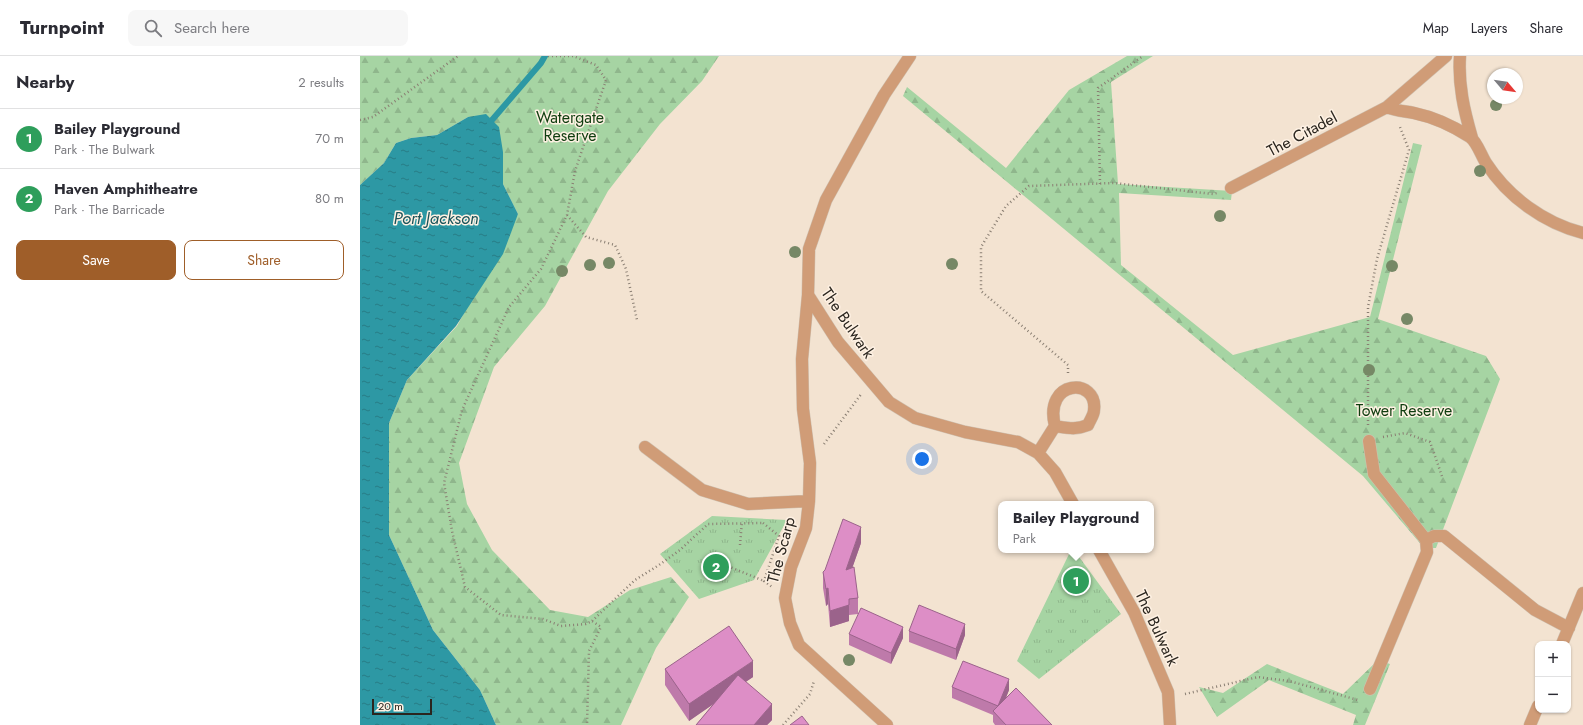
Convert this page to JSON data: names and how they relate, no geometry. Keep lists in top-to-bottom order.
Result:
{
  "streets": {
    "street": ["The Citadel", "The Bulwark", "The Scarp"]
  },
  "crossings": [
    ["The Bulwark", "The Scarp"]
  ],
  "water": ["Port Jackson"],
  "parks": ["Watergate Reserve", "Tower Reserve"],
  "scale_bar": "20 m",
  "north": "bottom right",
  "page": {
    "header": "Turnpoint",
    "search": "Search here",
    "nav": ["Map", "Layers", "Share"],
    "heading": ["Nearby", "2 results"],
    "list": [
      {
        "mark": "1",
        "name": "Bailey Playground",
        "note": "Park · The Bulwark",
        "value": "70 m"
      },
      {
        "mark": "2",
        "name": "Haven Amphitheatre",
        "note": "Park · The Barricade",
        "value": "80 m"
      }
    ],
    "buttons": ["Save", "Share"],
    "popup": ["Bailey Playground", "Park"],
    "pins": ["2", "1"],
    "map_buttons": ["+", "−"],
    "scale": "20 m"
  }
}
